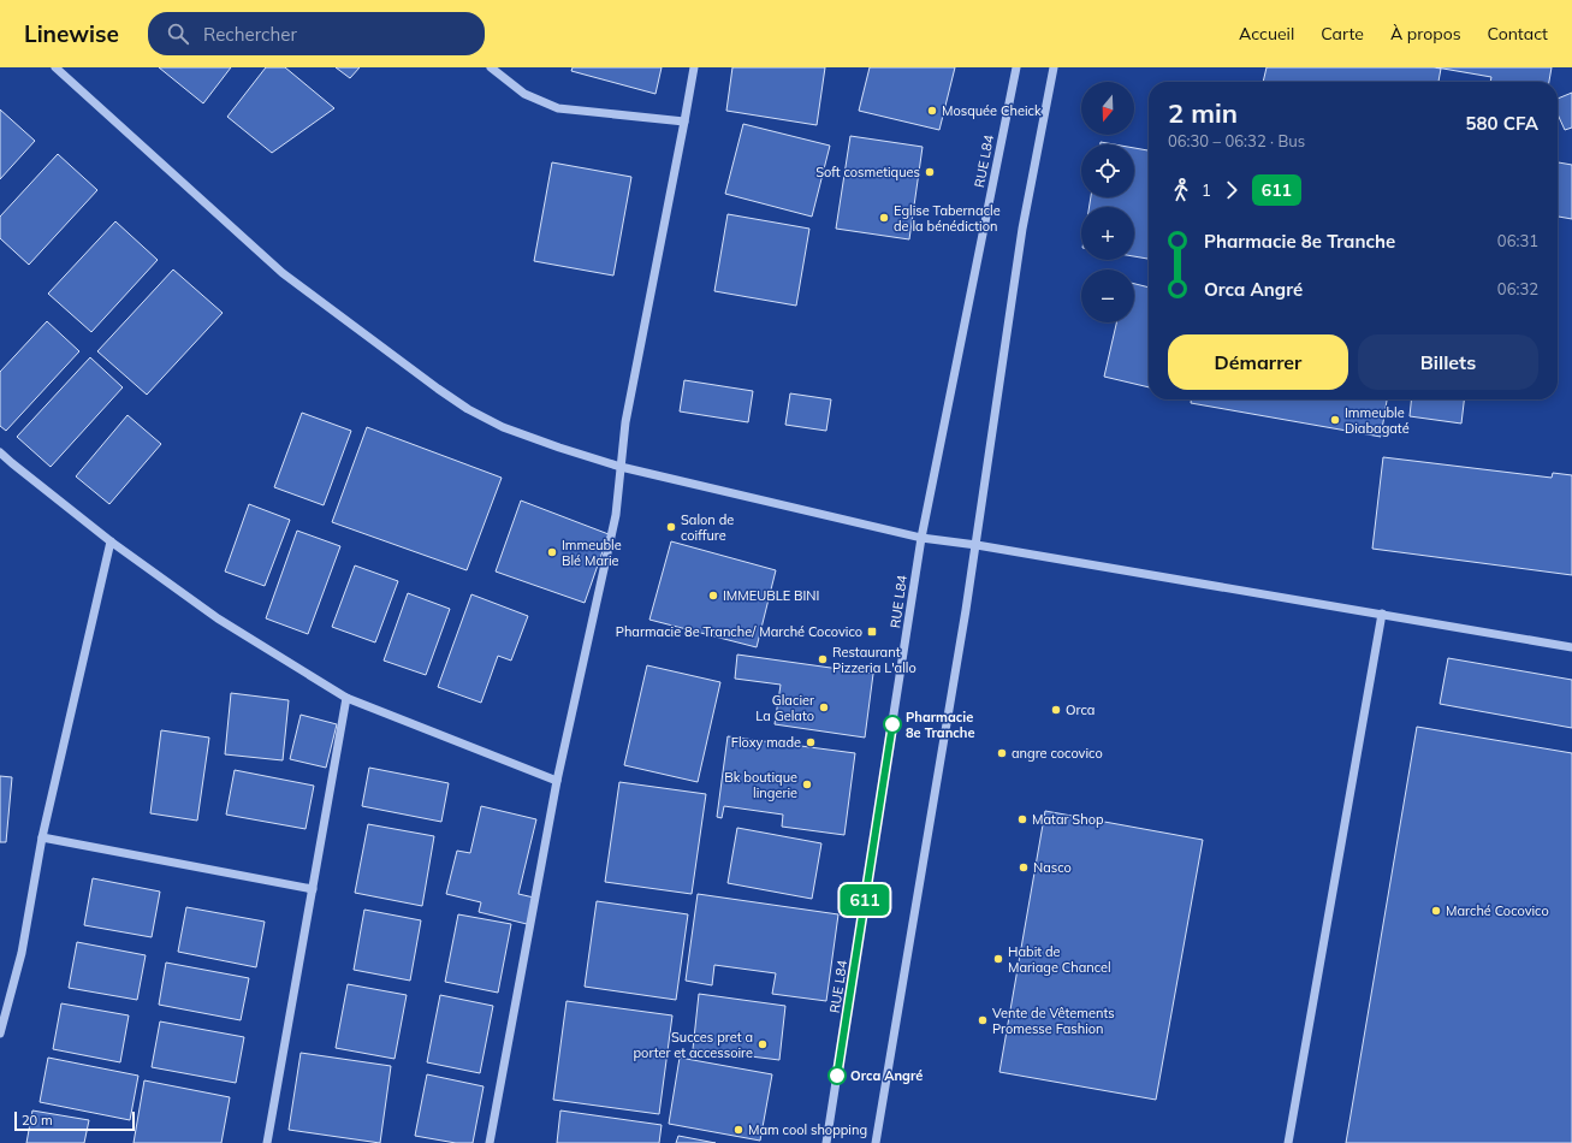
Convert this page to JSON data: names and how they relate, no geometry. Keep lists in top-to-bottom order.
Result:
{
  "streets": {
    "street": ["RUE L84"]
  },
  "places": {
    "other": [
      "Mosquée Cheick",
      "Soft cosmetiques",
      "Eglise Tabernacle de la bénédiction",
      "Immeuble Diabagaté",
      "Salon de coiffure",
      "Immeuble Blé Marie",
      "IMMEUBLE BINI",
      "Restaurant Pizzeria L'allo",
      "Glacier La Gelato",
      "Orca",
      "Pharmacie 8e Tranche",
      "Floxy made",
      "angre cocovico",
      "Bk boutique lingerie",
      "Matar Shop",
      "Nasco",
      "Marché Cocovico",
      "Habit de Mariage Chancel",
      "Vente de Vêtements Promesse Fashion",
      "Succes pret a porter et accessoire",
      "Orca Angré",
      "Mam cool shopping"
    ],
    "transit": ["Pharmacie 8e Tranche/ Marché Cocovico"]
  },
  "lines": ["bus line 611"],
  "scale_bar": "20 m",
  "north": "bottom",
  "page": {
    "header": "Linewise",
    "search": "Rechercher",
    "nav": [
      "Accueil",
      "Carte",
      "À propos",
      "Contact"
    ],
    "on_map": "611",
    "map_buttons": ["+", "−"],
    "heading": ["2 min", "06:30 – 06:32 · Bus", "580 CFA"],
    "legs": ["1", "611"],
    "list": [
      {
        "name": "Pharmacie 8e Tranche",
        "value": "06:31"
      },
      {
        "name": "Orca Angré",
        "value": "06:32"
      }
    ],
    "buttons": ["Démarrer", "Billets"],
    "scale": "20 m"
  }
}
